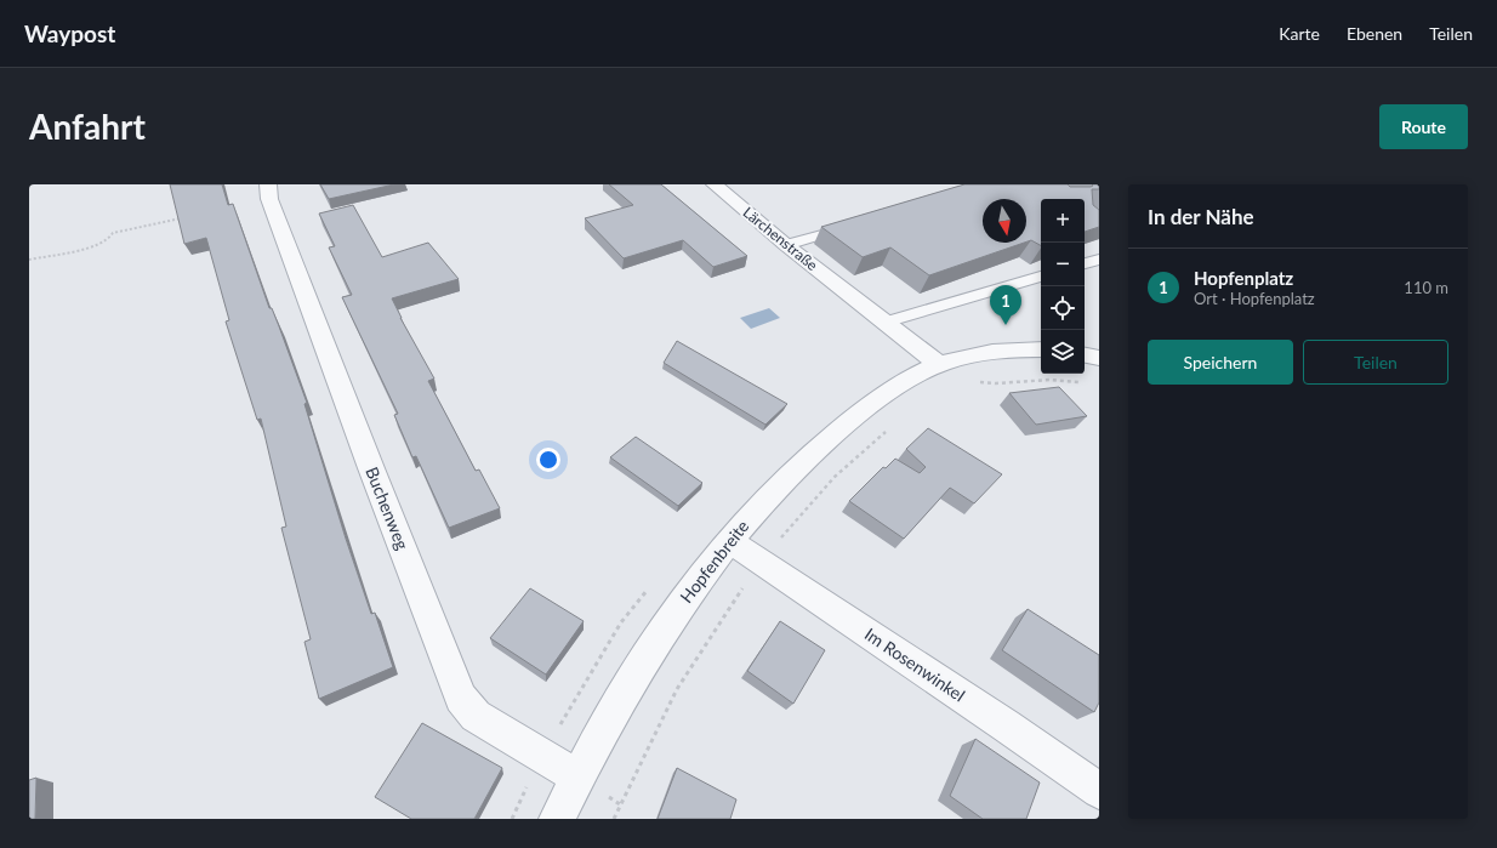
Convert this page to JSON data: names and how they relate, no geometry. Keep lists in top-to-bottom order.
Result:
{
  "streets": {
    "street": [
      "Lärchenstraße",
      "Buchenweg",
      "Hopfenbreite",
      "Im Rosenwinkel"
    ]
  },
  "crossings": [
    ["Lärchenstraße", "Hopfenbreite"],
    ["Buchenweg", "Hopfenbreite"],
    ["Hopfenbreite", "Im Rosenwinkel"]
  ],
  "north": "bottom",
  "page": {
    "header": "Waypost",
    "nav": ["Karte", "Ebenen", "Teilen"],
    "buttons": [
      "Route",
      ["Speichern", "Teilen"]
    ],
    "title": "Anfahrt",
    "heading": "In der Nähe",
    "map_buttons": ["+", "−"],
    "list": [
      {
        "mark": "1",
        "name": "Hopfenplatz",
        "note": "Ort · Hopfenplatz",
        "value": "110 m"
      }
    ],
    "pins": "1"
  }
}
